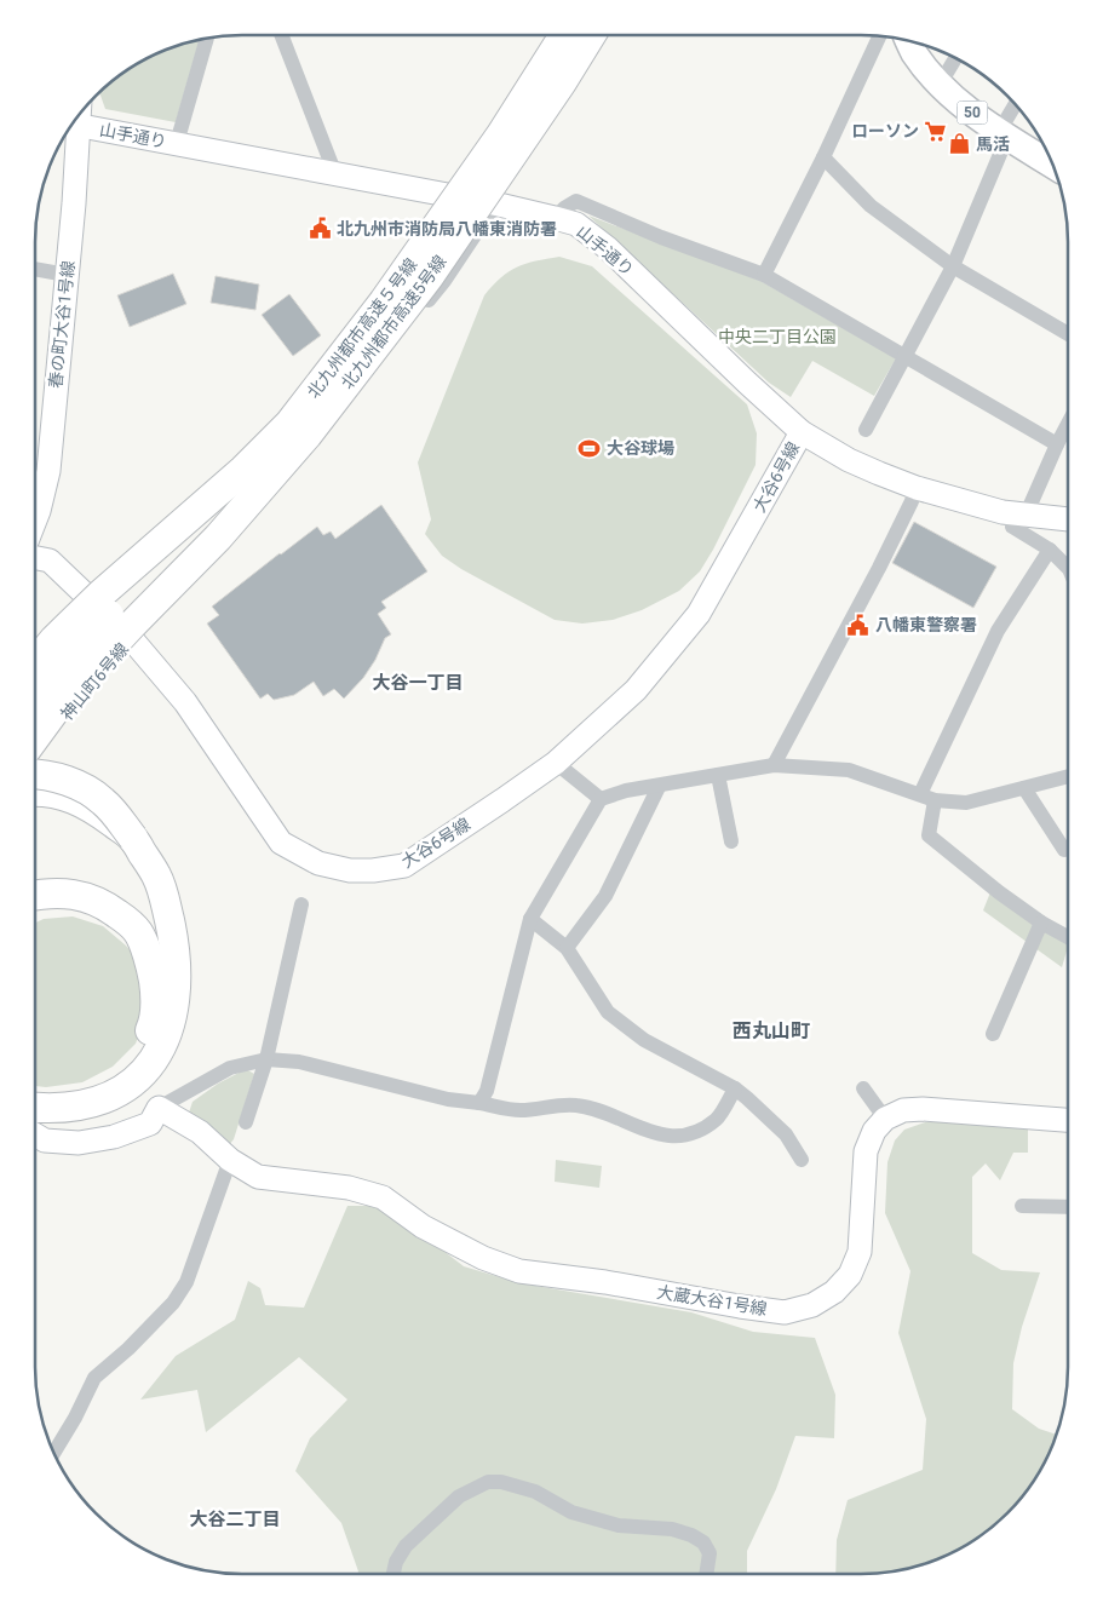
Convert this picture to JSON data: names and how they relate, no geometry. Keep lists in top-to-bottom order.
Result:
{
  "streets": {
    "highway": ["北九州都市高速5号線", "北九州都市高速５号線"],
    "main road": ["50"],
    "street": [
      "山手通り",
      "春の町大谷1号線",
      "大谷6号線",
      "神山町6号線",
      "大蔵大谷1号線"
    ]
  },
  "crossings": [
    ["山手通り", "大谷6号線"],
    ["大谷6号線", "神山町6号線"]
  ],
  "districts": ["大谷一丁目", "西丸山町", "大谷二丁目"],
  "parks": ["中央二丁目公園"],
  "places": {
    "supermarket": ["ローソン"],
    "shop": ["馬活"],
    "public building": ["北九州市消防局八幡東消防署", "八幡東警察署"],
    "sports": ["大谷球場"]
  }
}
